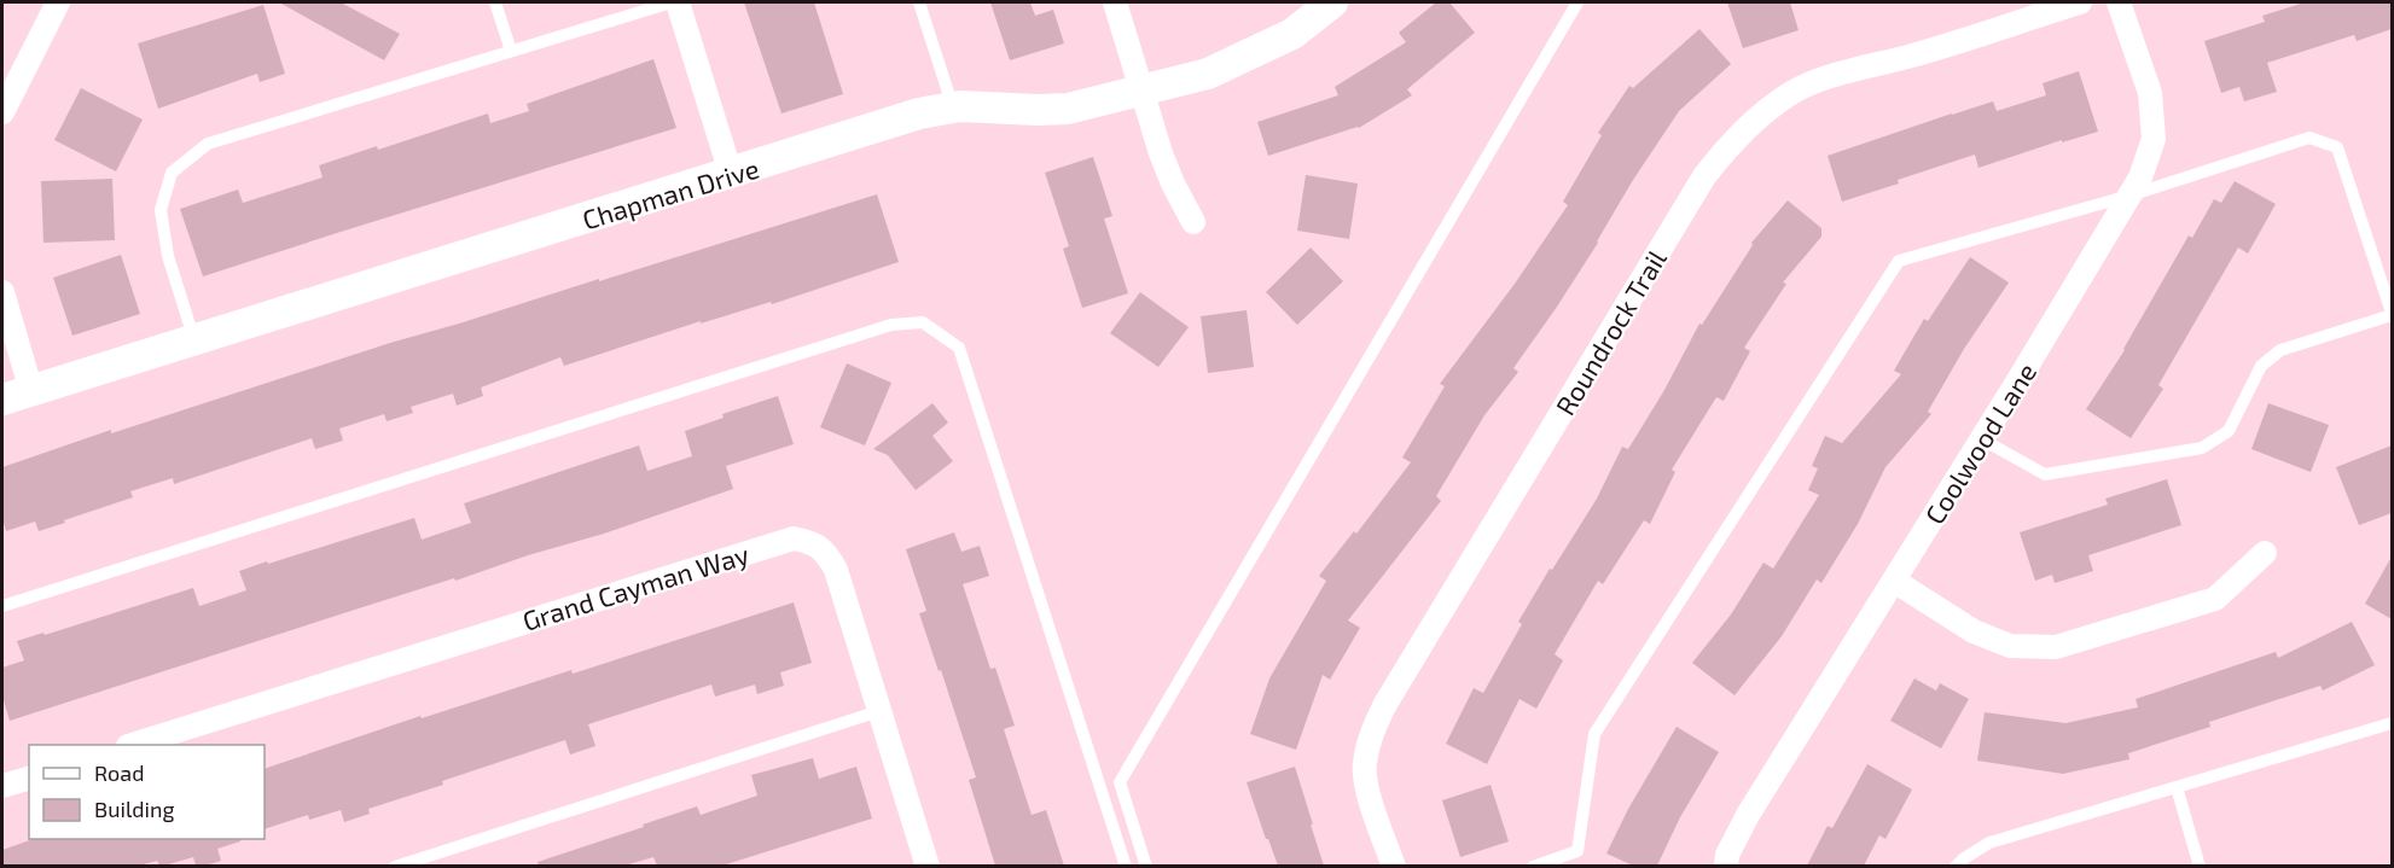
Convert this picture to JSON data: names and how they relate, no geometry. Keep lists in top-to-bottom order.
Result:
{
  "streets": {
    "street": [
      "Chapman Drive",
      "Roundrock Trail",
      "Coolwood Lane",
      "Grand Cayman Way"
    ]
  },
  "legend": ["Road", "Building"]
}
